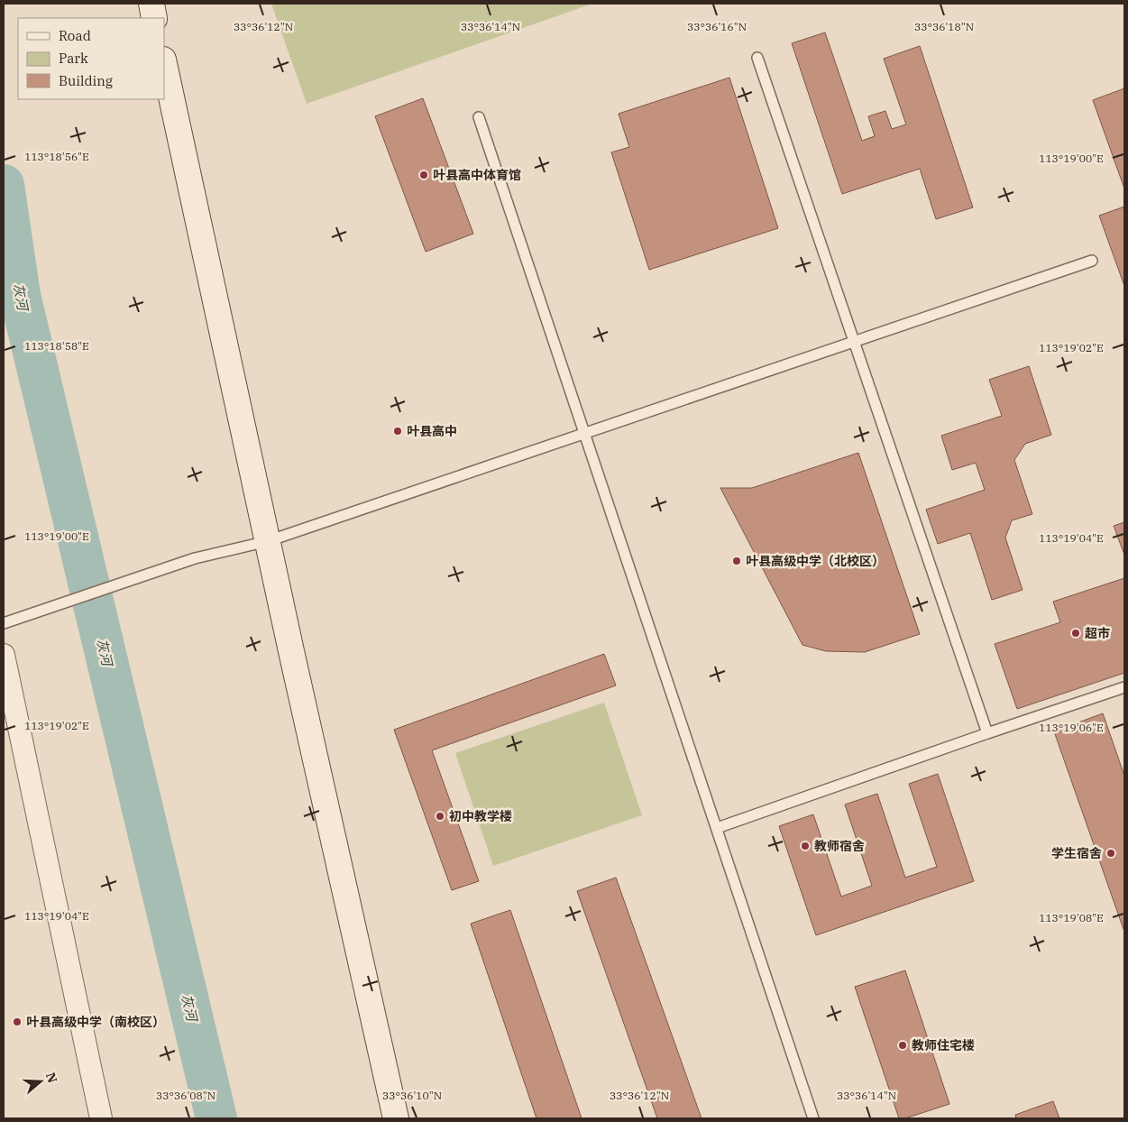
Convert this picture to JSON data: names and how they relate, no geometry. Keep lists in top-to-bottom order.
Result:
{
  "water": ["灰河"],
  "places": [
    "叶县高中体育馆",
    "叶县高中",
    "叶县高级中学（北校区）",
    "超市",
    "初中教学楼",
    "教师宿舍",
    "学生宿舍",
    "叶县高级中学（南校区）",
    "教师住宅楼"
  ],
  "legend": ["Road", "Park", "Building"],
  "north": "right",
  "coordinates": [
    "33°36'12\"N",
    "33°36'14\"N",
    "33°36'16\"N",
    "33°36'18\"N",
    "113°18'56\"E",
    "113°19'00\"E",
    "113°18'58\"E",
    "113°19'02\"E",
    "113°19'04\"E",
    "113°19'06\"E",
    "113°19'08\"E",
    "33°36'08\"N",
    "33°36'10\"N"
  ]
}
